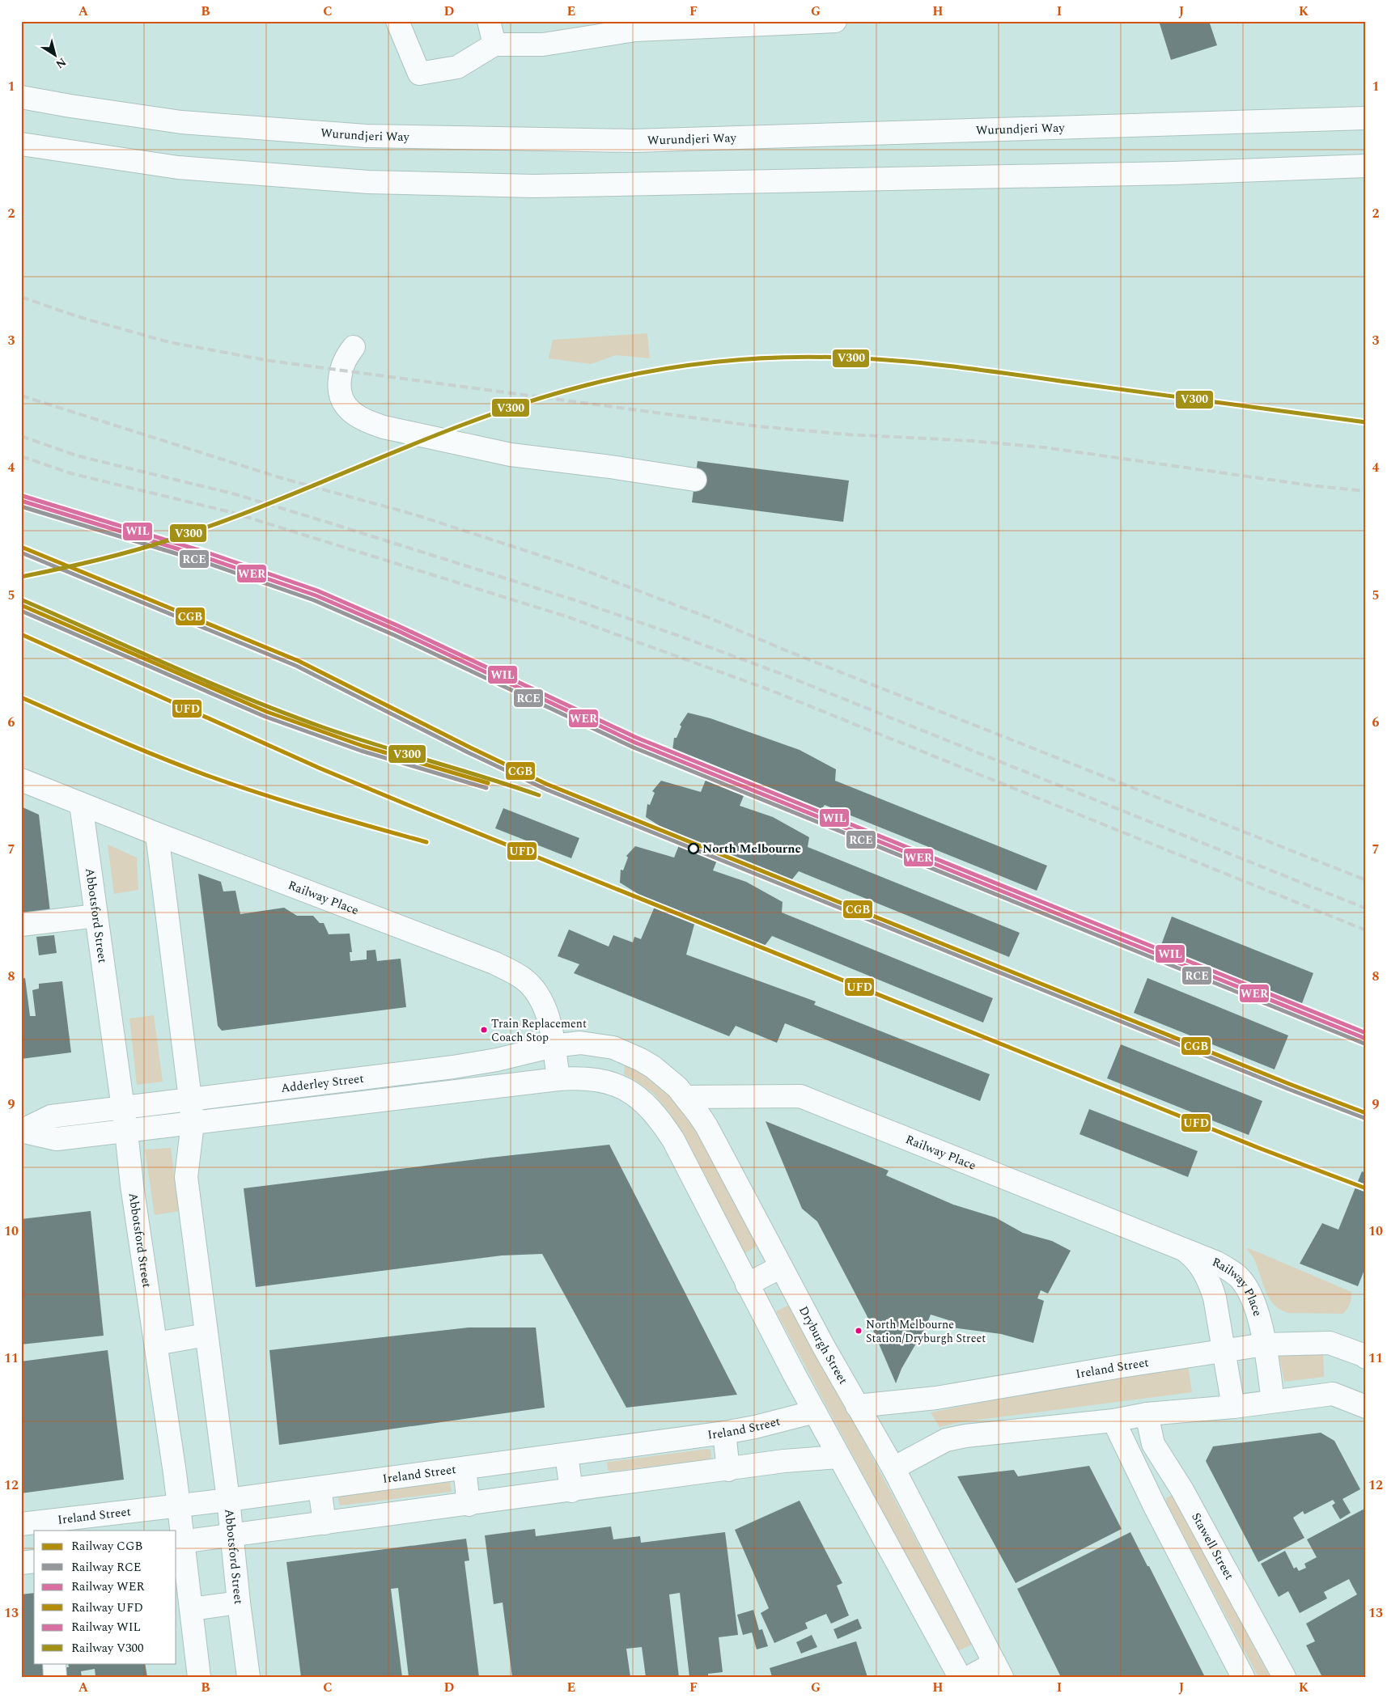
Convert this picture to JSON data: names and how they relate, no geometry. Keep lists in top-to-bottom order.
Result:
{
  "streets": {
    "main road": [
      "Wurundjeri Way",
      "Railway Place",
      "Abbotsford Street",
      "Adderley Street",
      "Dryburgh Street",
      "Ireland Street",
      "Stawell Street"
    ]
  },
  "crossings": [
    ["Railway Place", "Abbotsford Street"],
    ["Railway Place", "Adderley Street"],
    ["Railway Place", "Dryburgh Street"],
    ["Railway Place", "Ireland Street"],
    ["Abbotsford Street", "Adderley Street"],
    ["Abbotsford Street", "Ireland Street"],
    ["Adderley Street", "Dryburgh Street"],
    ["Dryburgh Street", "Ireland Street"]
  ],
  "places": ["North Melbourne", "Train Replacement Coach Stop", "North Melbourne Station/Dryburgh Street"],
  "lines": [
    "rail line V300",
    "rail line WIL",
    "rail line WER",
    "rail line RCE",
    "rail line CGB",
    "rail line UFD"
  ],
  "legend": [
    "Railway CGB",
    "Railway RCE",
    "Railway WER",
    "Railway UFD",
    "Railway WIL",
    "Railway V300"
  ],
  "north": "bottom right",
  "grid": {
    "columns": [
      "A",
      "B",
      "C",
      "D",
      "E",
      "F",
      "G",
      "H",
      "I",
      "J",
      "K"
    ],
    "rows": [
      "1",
      "2",
      "3",
      "4",
      "5",
      "6",
      "7",
      "8",
      "9",
      "10",
      "11",
      "12",
      "13"
    ]
  }
}
